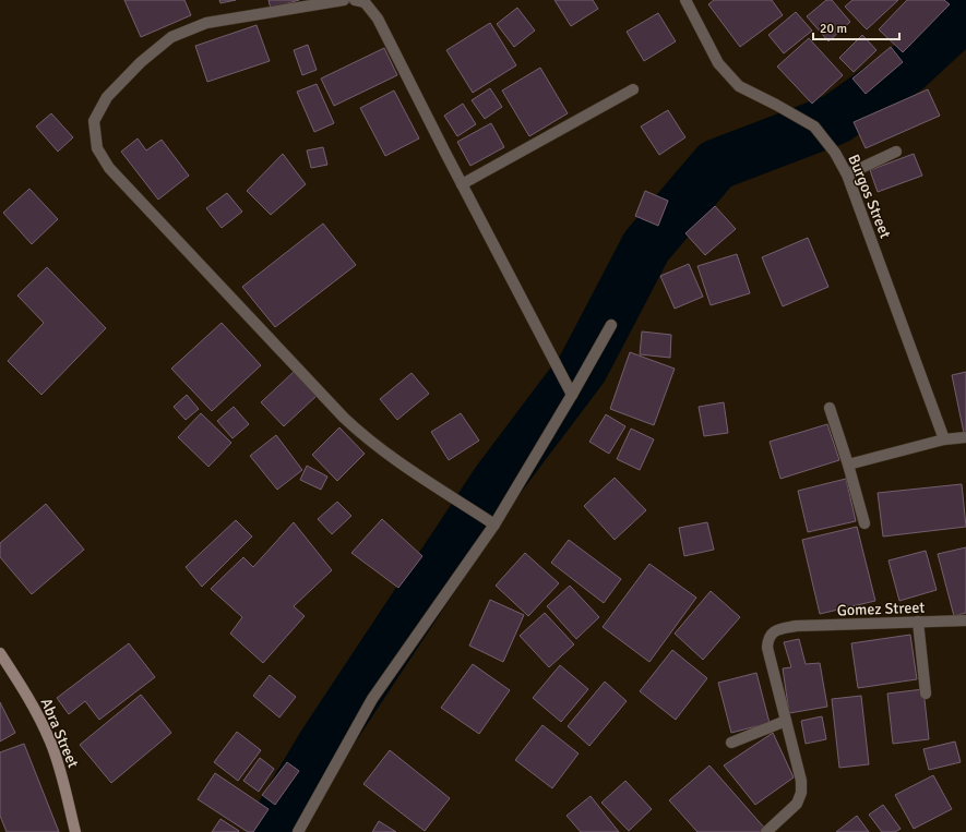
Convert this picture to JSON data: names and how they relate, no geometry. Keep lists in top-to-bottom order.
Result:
{
  "streets": {
    "street": ["Burgos Street", "Gomez Street", "Abra Street"]
  },
  "scale_bar": "20 m"
}
